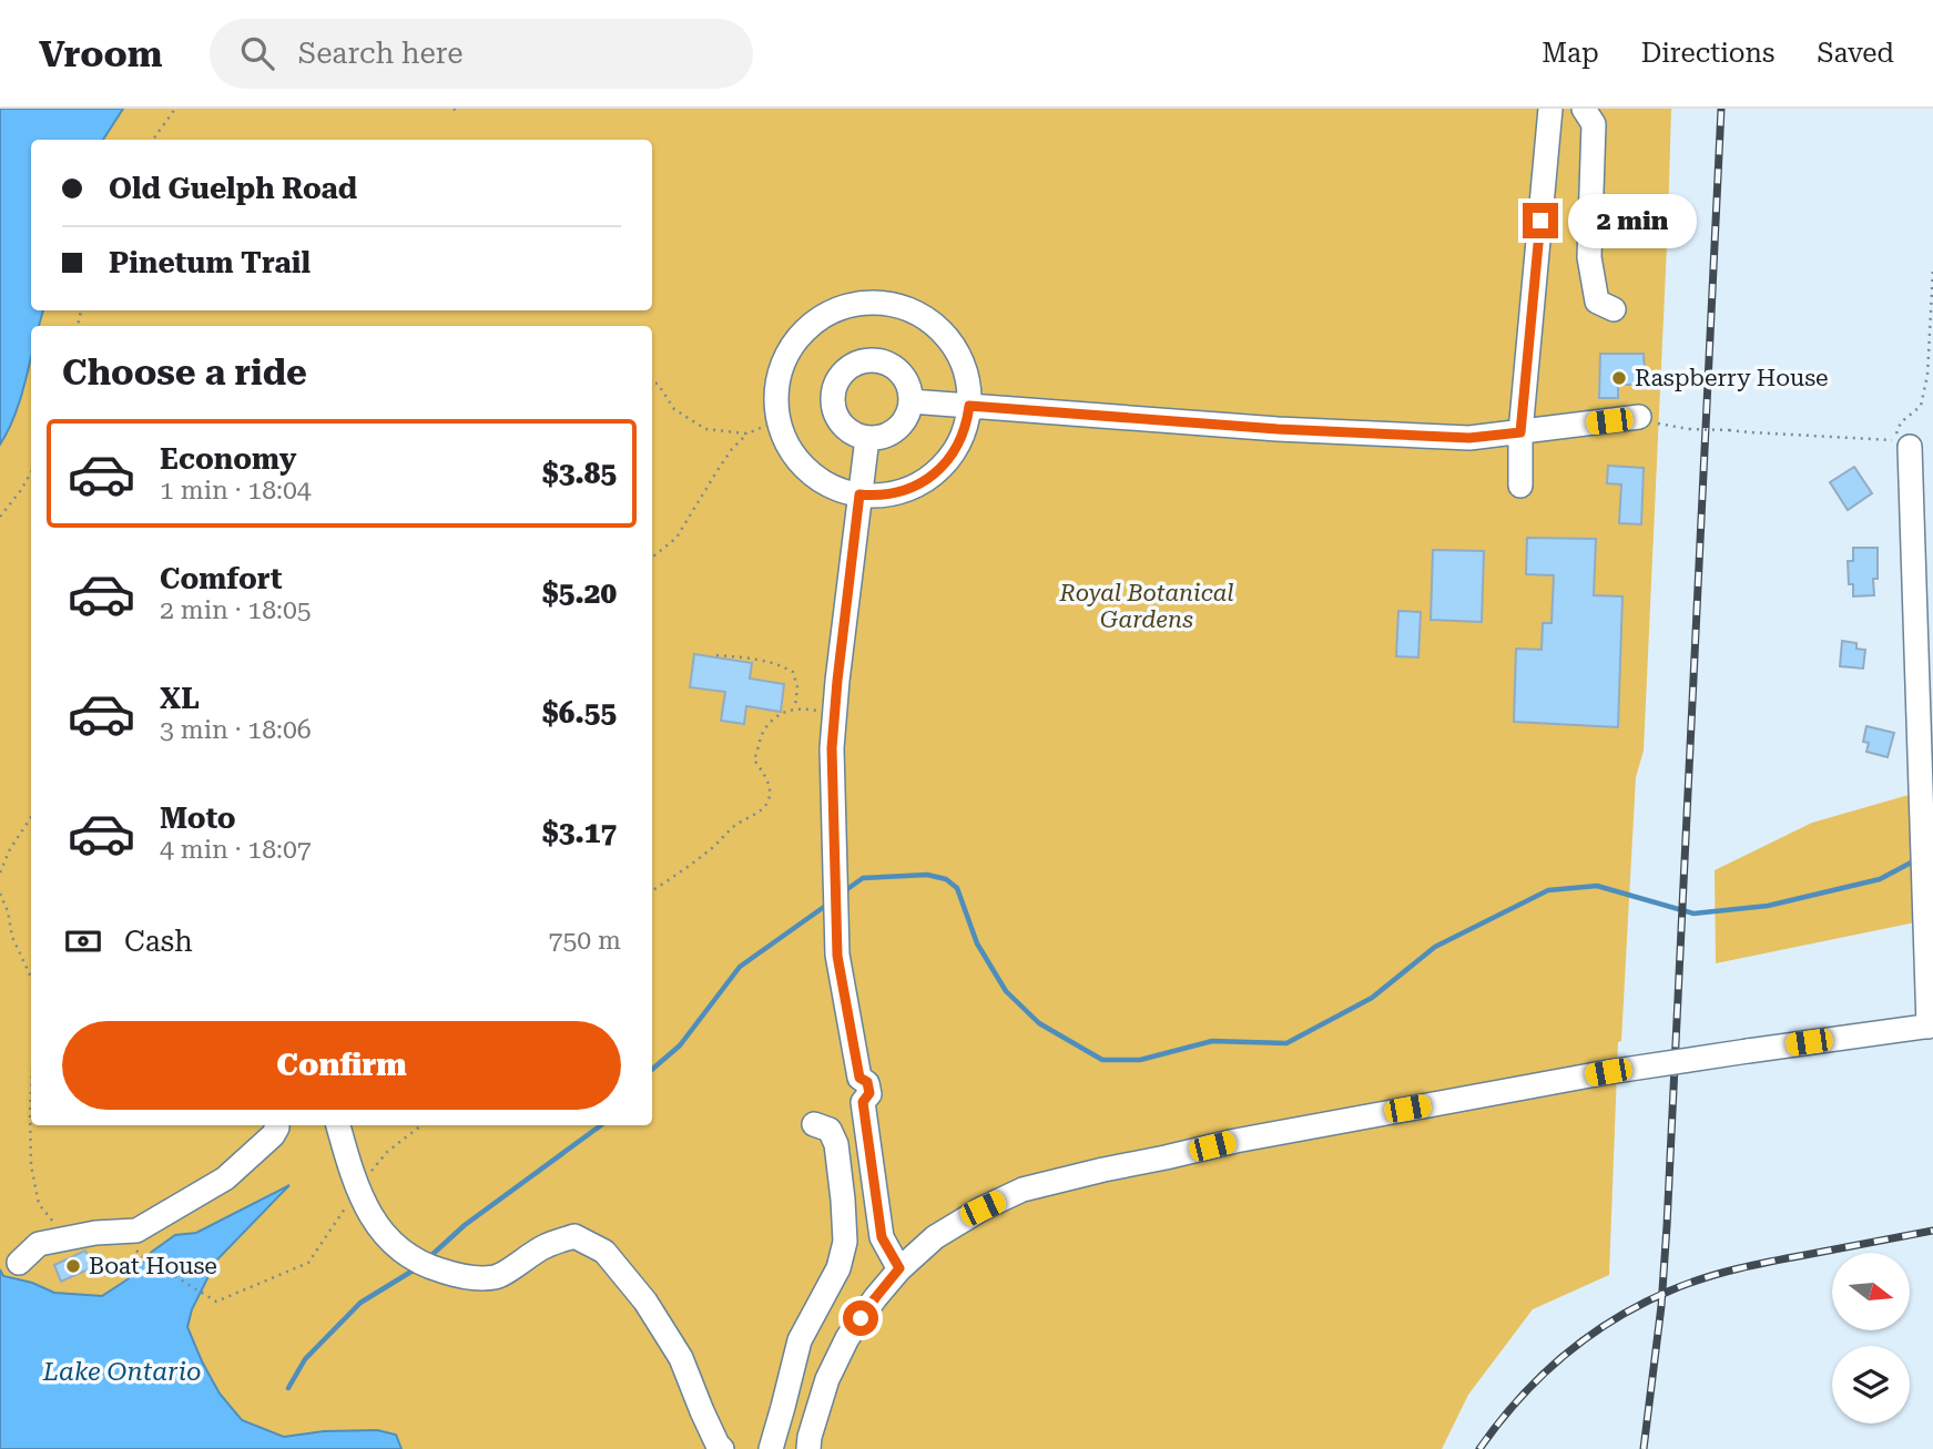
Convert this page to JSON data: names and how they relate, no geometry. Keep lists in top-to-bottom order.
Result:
{
  "water": ["Lake Ontario"],
  "parks": ["Royal Botanical Gardens"],
  "places": ["Raspberry House", "Boat House"],
  "north": "right",
  "page": {
    "header": "Vroom",
    "search": "Search here",
    "nav": ["Map", "Directions", "Saved"],
    "banner": ["Old Guelph Road", "Pinetum Trail"],
    "bubble": "2 min",
    "heading": "Choose a ride",
    "list": [
      {
        "name": "Economy",
        "note": "1 min · 18:04",
        "value": "$3.85"
      },
      {
        "name": "Comfort",
        "note": "2 min · 18:05",
        "value": "$5.20"
      },
      {
        "name": "XL",
        "note": "3 min · 18:06",
        "value": "$6.55"
      },
      {
        "name": "Moto",
        "note": "4 min · 18:07",
        "value": "$3.17"
      }
    ],
    "pay": ["Cash", "750 m"],
    "buttons": "Confirm"
  }
}
